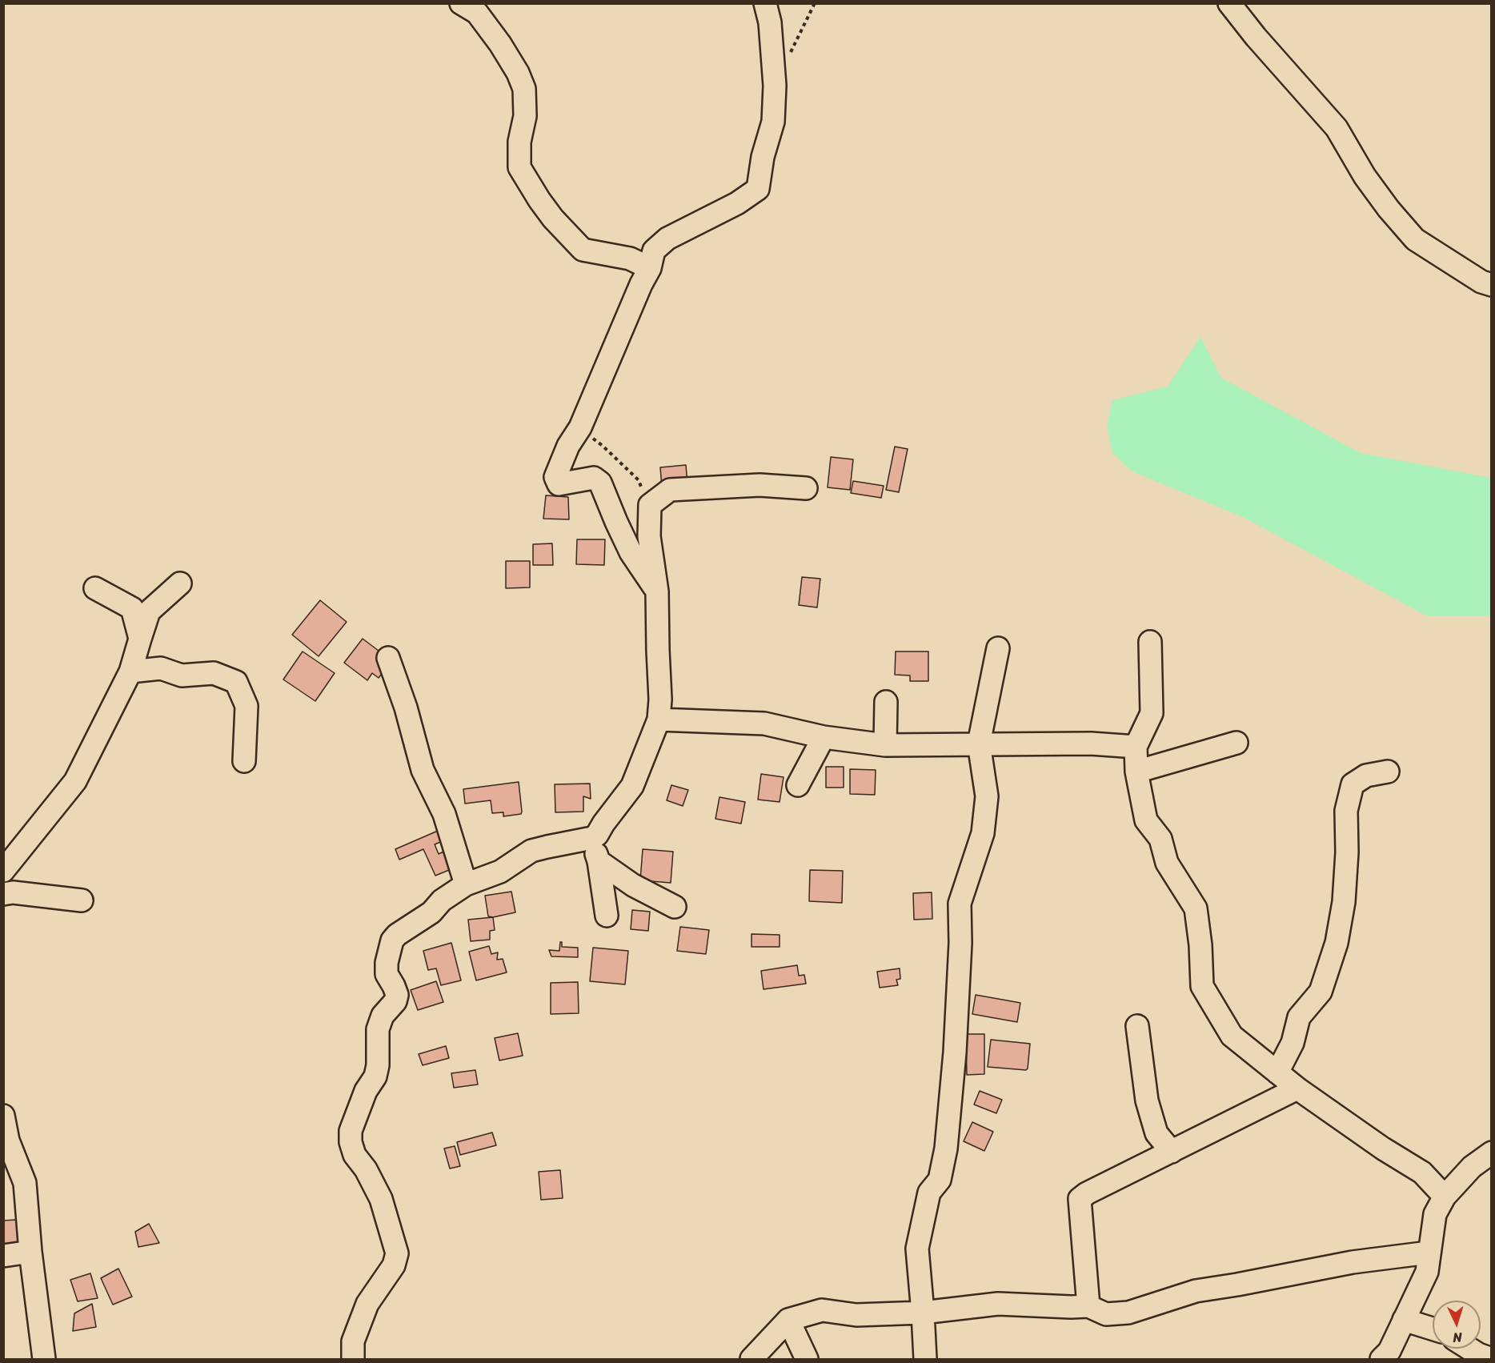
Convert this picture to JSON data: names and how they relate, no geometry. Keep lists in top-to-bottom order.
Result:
{
  "north": "bottom"
}
